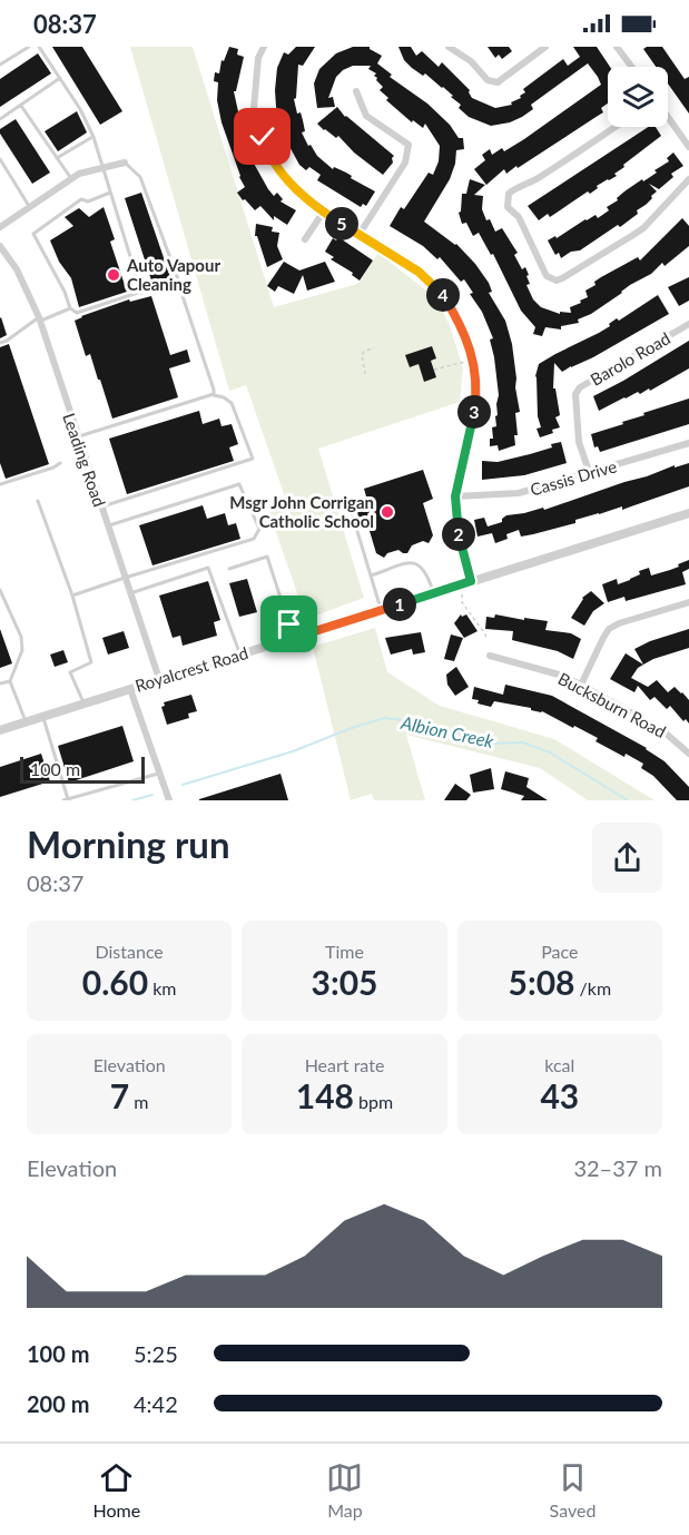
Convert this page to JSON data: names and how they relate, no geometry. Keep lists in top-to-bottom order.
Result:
{
  "streets": {
    "street": [
      "Barolo Road",
      "Leading Road",
      "Cassis Drive",
      "Royalcrest Road",
      "Bucksburn Road"
    ]
  },
  "crossings": [
    ["Barolo Road", "Cassis Drive"],
    ["Leading Road", "Royalcrest Road"]
  ],
  "water": ["Albion Creek"],
  "places": ["Auto Vapour Cleaning", "Msgr John Corrigan Catholic School"],
  "scale_bar": "100 m",
  "page": {
    "status": "08:37",
    "pins": [
      "5",
      "4",
      "3",
      "2",
      "1"
    ],
    "scale": "100 m",
    "heading": ["Morning run", "08:37"],
    "stats": [
      ["Distance", "0.60 km"],
      ["Time", "3:05"],
      ["Pace", "5:08 /km"],
      ["Elevation", "7 m"],
      ["Heart rate", "148 bpm"],
      ["kcal", "43"]
    ],
    "chart": ["Elevation", "32–37 m"],
    "list": [
      {
        "name": "100 m",
        "note": "5:25"
      },
      {
        "name": "200 m",
        "note": "4:42"
      }
    ],
    "tabs": ["Home", "Map", "Saved"]
  }
}
